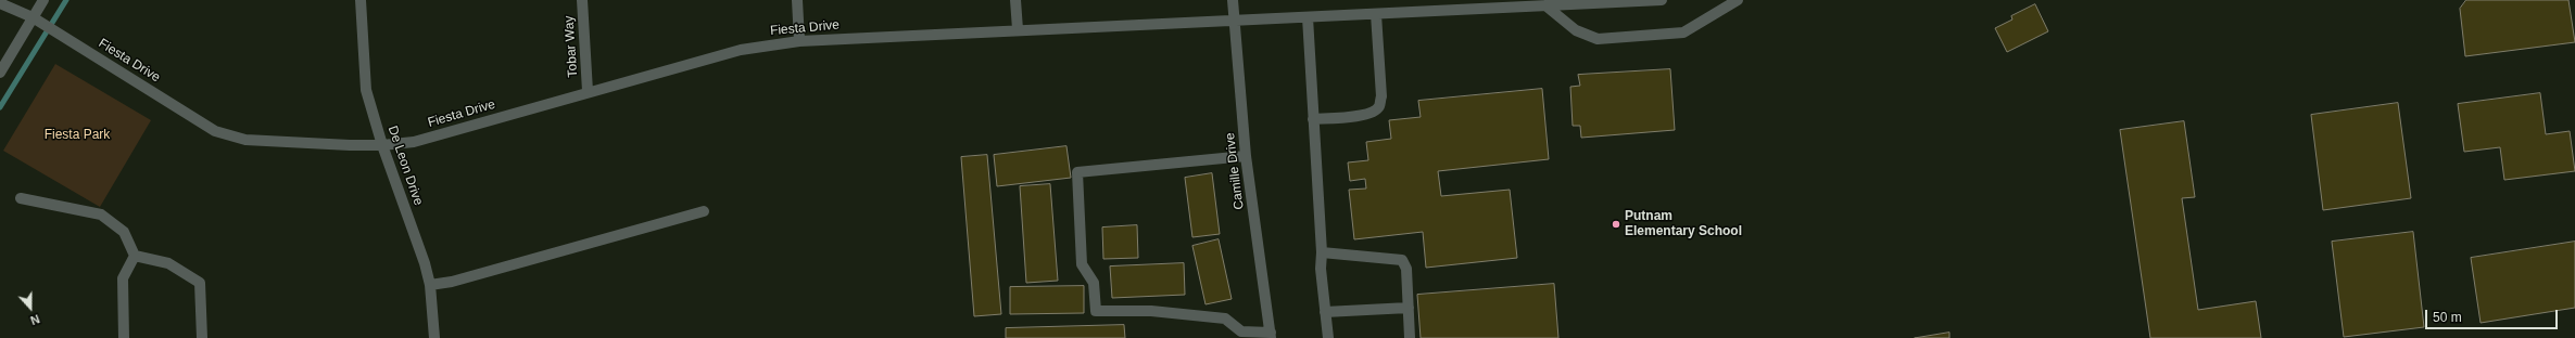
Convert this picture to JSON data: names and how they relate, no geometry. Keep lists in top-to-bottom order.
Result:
{
  "streets": {
    "street": [
      "Fiesta Drive",
      "Tobar Way",
      "De Leon Drive",
      "Camille Drive"
    ]
  },
  "crossings": [
    ["Fiesta Drive", "Tobar Way"],
    ["Fiesta Drive", "De Leon Drive"],
    ["Fiesta Drive", "Camille Drive"]
  ],
  "parks": ["Fiesta Park"],
  "places": ["Putnam Elementary School"],
  "scale_bar": "50 m",
  "north": "bottom"
}
